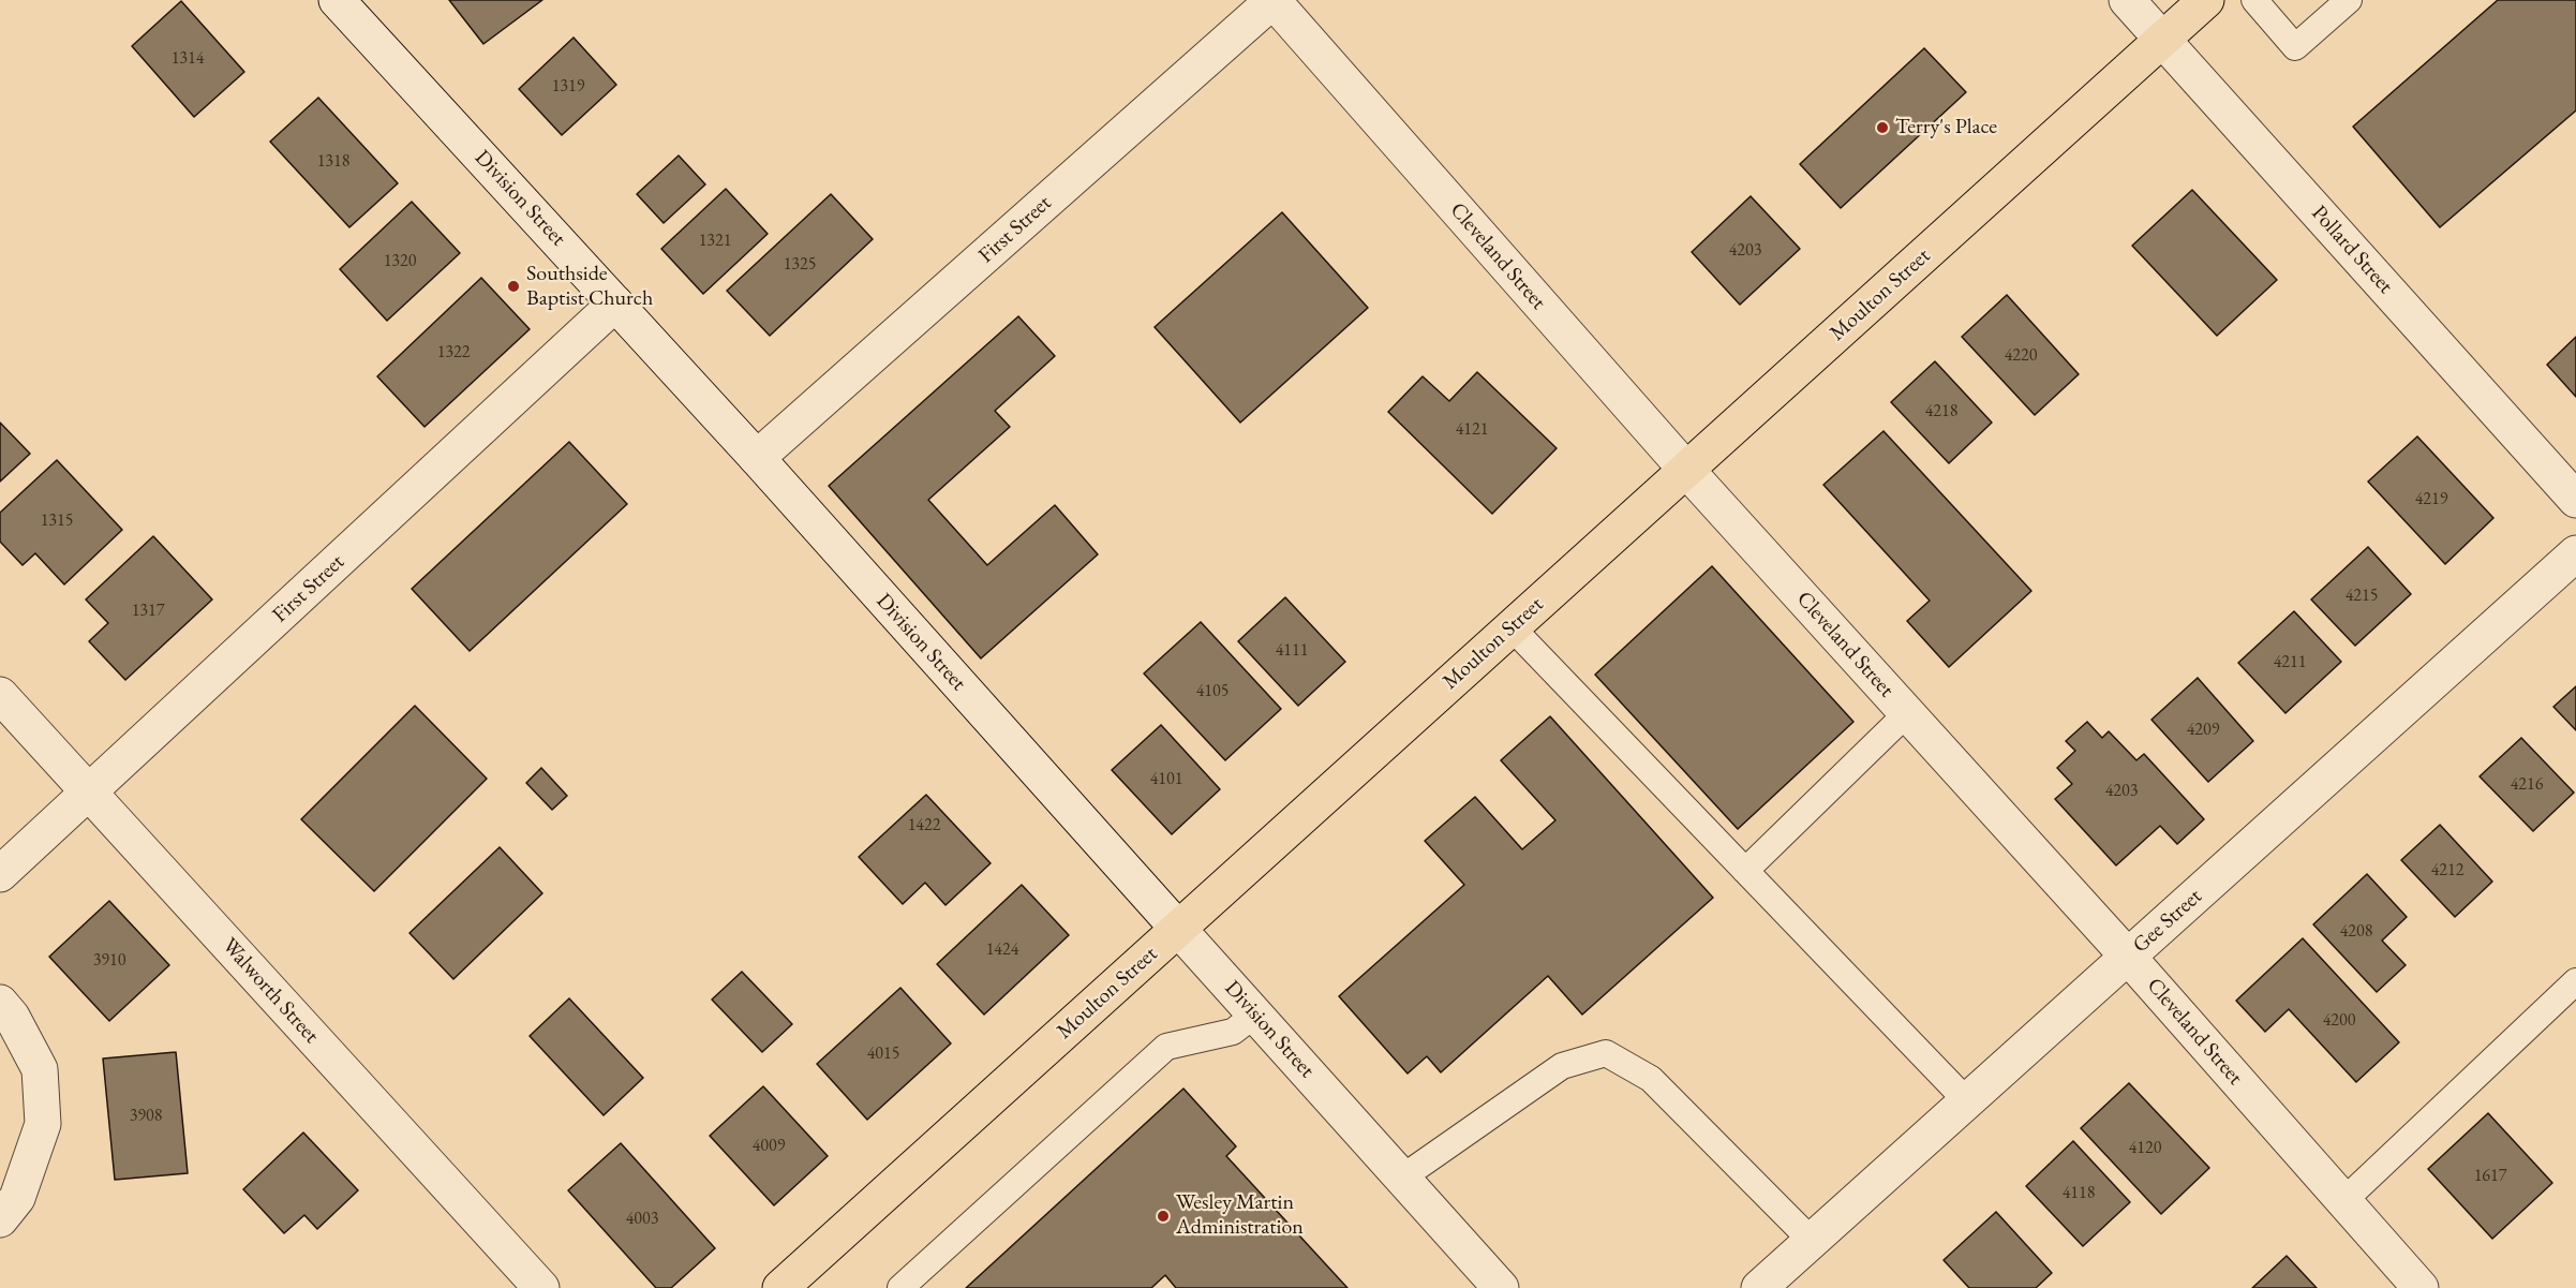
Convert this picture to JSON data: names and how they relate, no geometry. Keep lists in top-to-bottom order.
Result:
{
  "streets": {
    "main road": ["Moulton Street"],
    "street": [
      "Division Street",
      "First Street",
      "Pollard Street",
      "Cleveland Street",
      "Gee Street",
      "Walworth Street"
    ]
  },
  "crossings": [
    ["Division Street", "First Street"],
    ["Division Street", "Moulton Street"],
    ["First Street", "Cleveland Street"],
    ["First Street", "Walworth Street"],
    ["Pollard Street", "Moulton Street"],
    ["Cleveland Street", "Moulton Street"],
    ["Cleveland Street", "Gee Street"]
  ],
  "places": ["Terry's Place", "Southside Baptist Church", "Wesley Martin Administration"],
  "house_numbers": [
    "1314",
    "1319",
    "1318",
    "1321",
    "4203",
    "1320",
    "1325",
    "1322",
    "4220",
    "4218",
    "4121",
    "4219",
    "1315",
    "4215",
    "1317",
    "4111",
    "4211",
    "4105",
    "4209",
    "4101",
    "4216",
    "4203",
    "1422",
    "4212",
    "4208",
    "1424",
    "3910",
    "4200",
    "4015",
    "3908",
    "4009",
    "4120",
    "1617",
    "4118",
    "4003"
  ]
}
